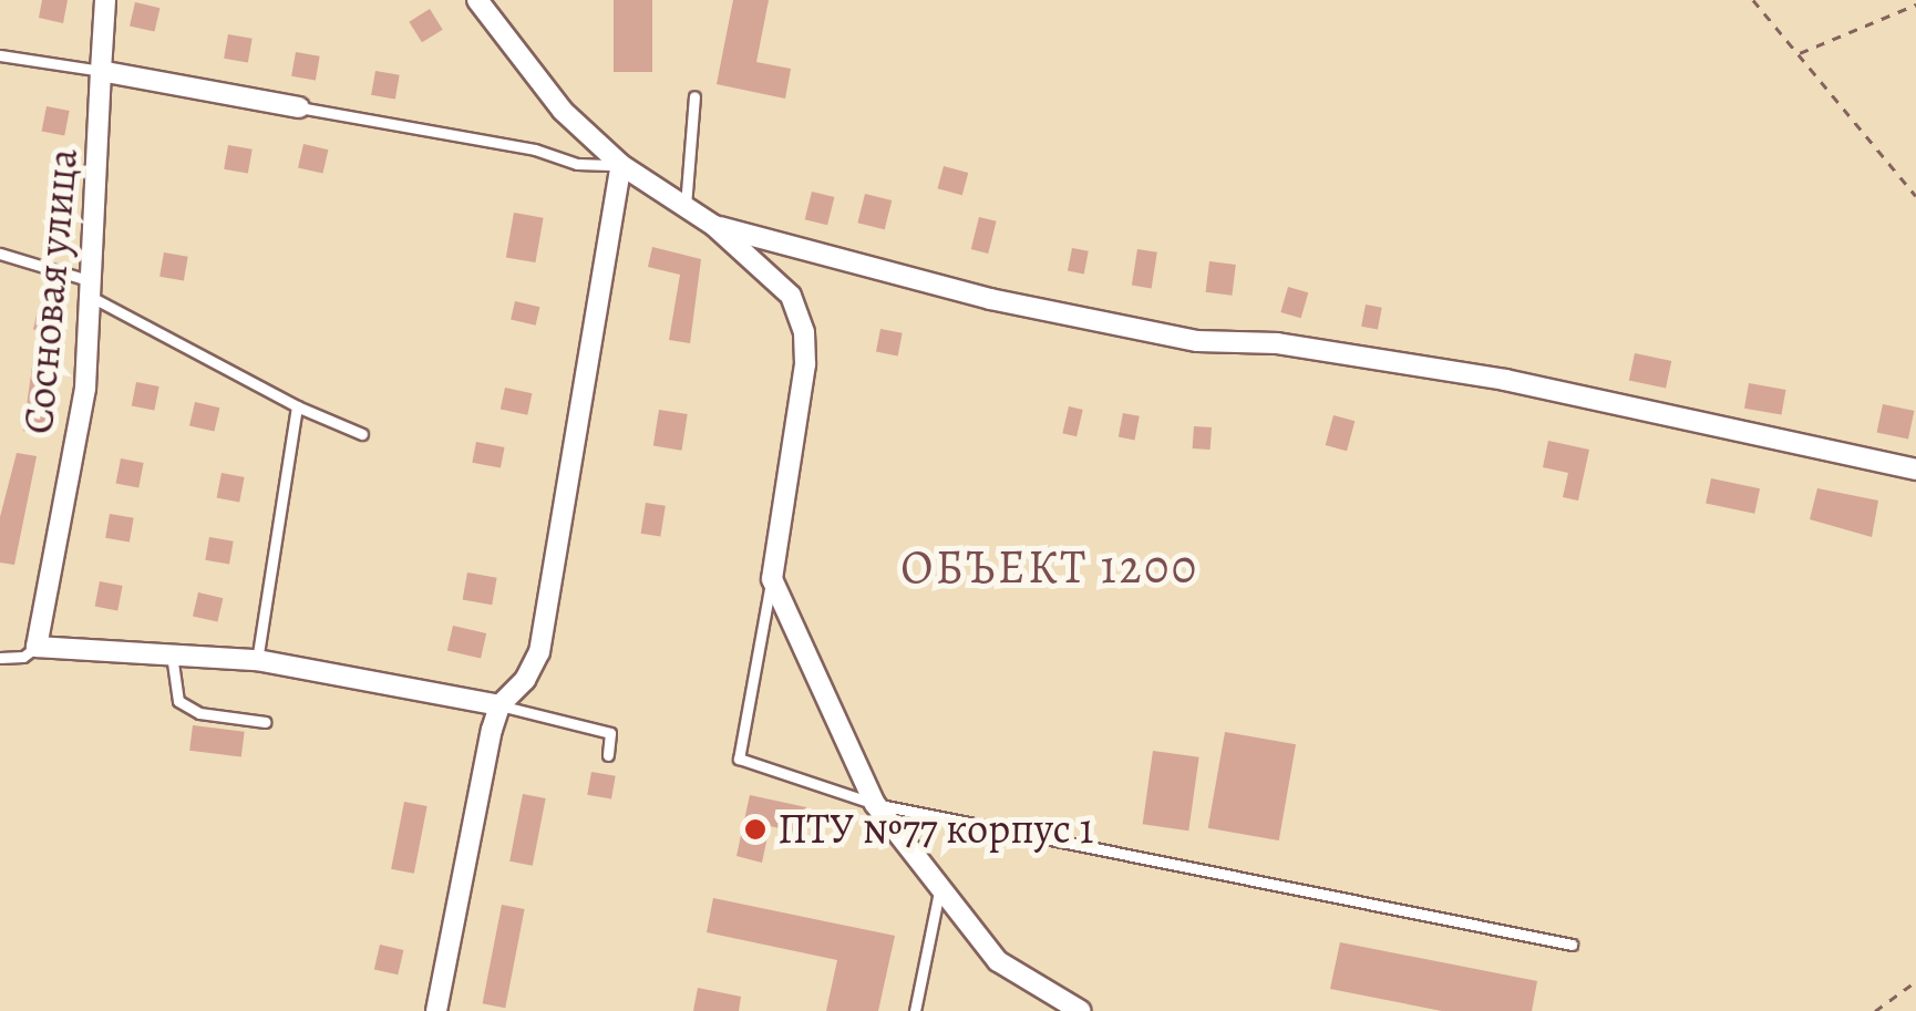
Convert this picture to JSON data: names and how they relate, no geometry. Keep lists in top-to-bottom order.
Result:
{
  "streets": {
    "street": ["Сосновая улица"]
  },
  "districts": ["ОБЪЕКТ 1200"],
  "places": ["ПТУ №77 корпус 1"]
}
